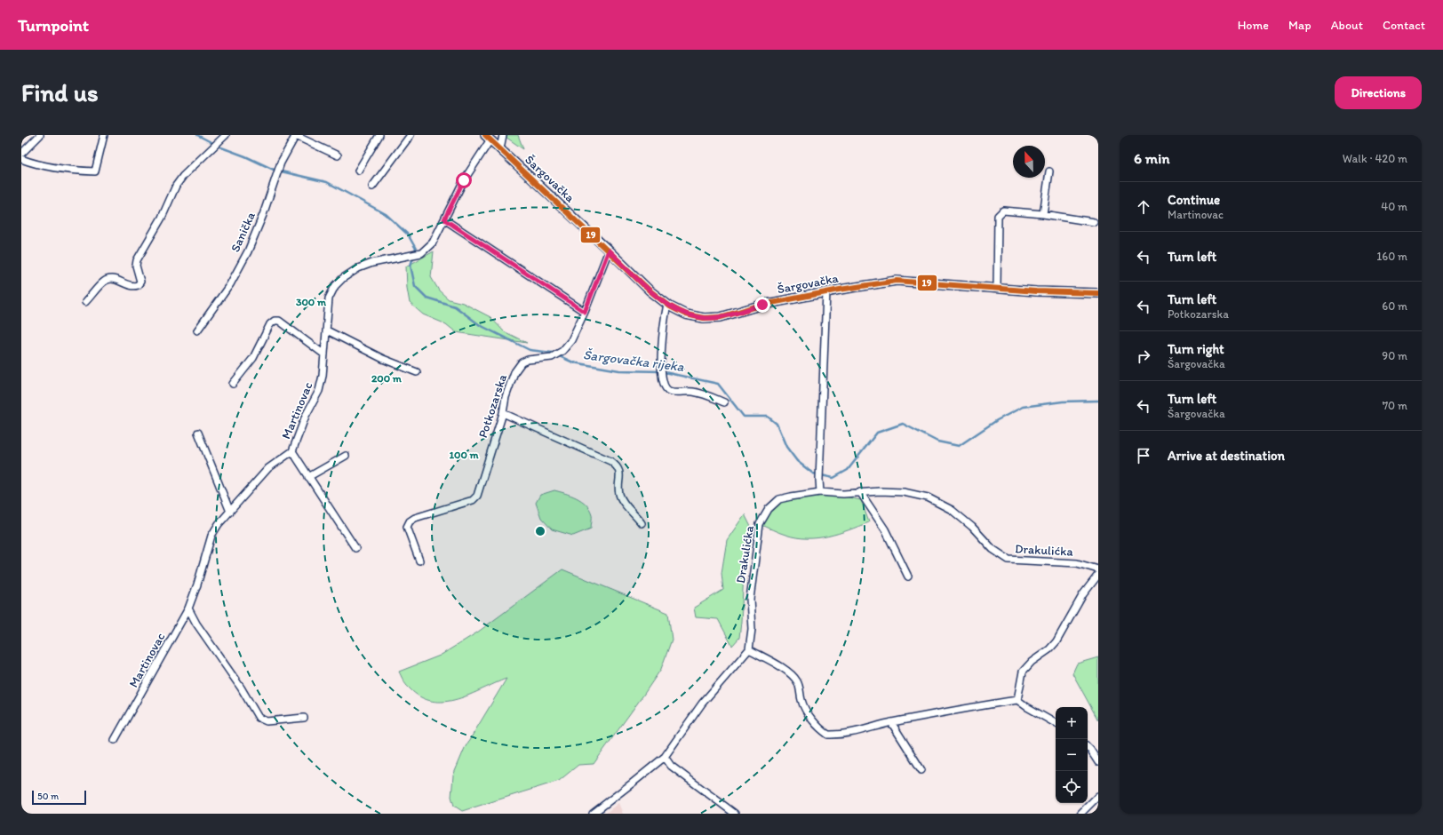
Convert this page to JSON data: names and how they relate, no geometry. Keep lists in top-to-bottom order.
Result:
{
  "streets": {
    "street": [
      "Šargovačka",
      "Sanička",
      "Potkozarska",
      "Martinovac",
      "Drakulićka"
    ]
  },
  "crossings": [
    ["Šargovačka", "Potkozarska"],
    ["Šargovačka", "Martinovac"]
  ],
  "water": ["Šargovačka rijeka"],
  "lines": ["transit line 19"],
  "scale_bar": "50 m",
  "north": "top",
  "page": {
    "header": "Turnpoint",
    "nav": [
      "Home",
      "Map",
      "About",
      "Contact"
    ],
    "buttons": "Directions",
    "title": "Find us",
    "heading": ["6 min", "Walk · 420 m"],
    "list": [
      ["Continue", "Martinovac", "40 m"],
      ["Turn left", "160 m"],
      ["Turn left", "Potkozarska", "60 m"],
      ["Turn right", "Šargovačka", "90 m"],
      ["Turn left", "Šargovačka", "70 m"],
      "Arrive at destination"
    ],
    "map_buttons": ["+", "−"],
    "scale": "50 m"
  },
  "rings": ["300 m", "200 m", "100 m"]
}
